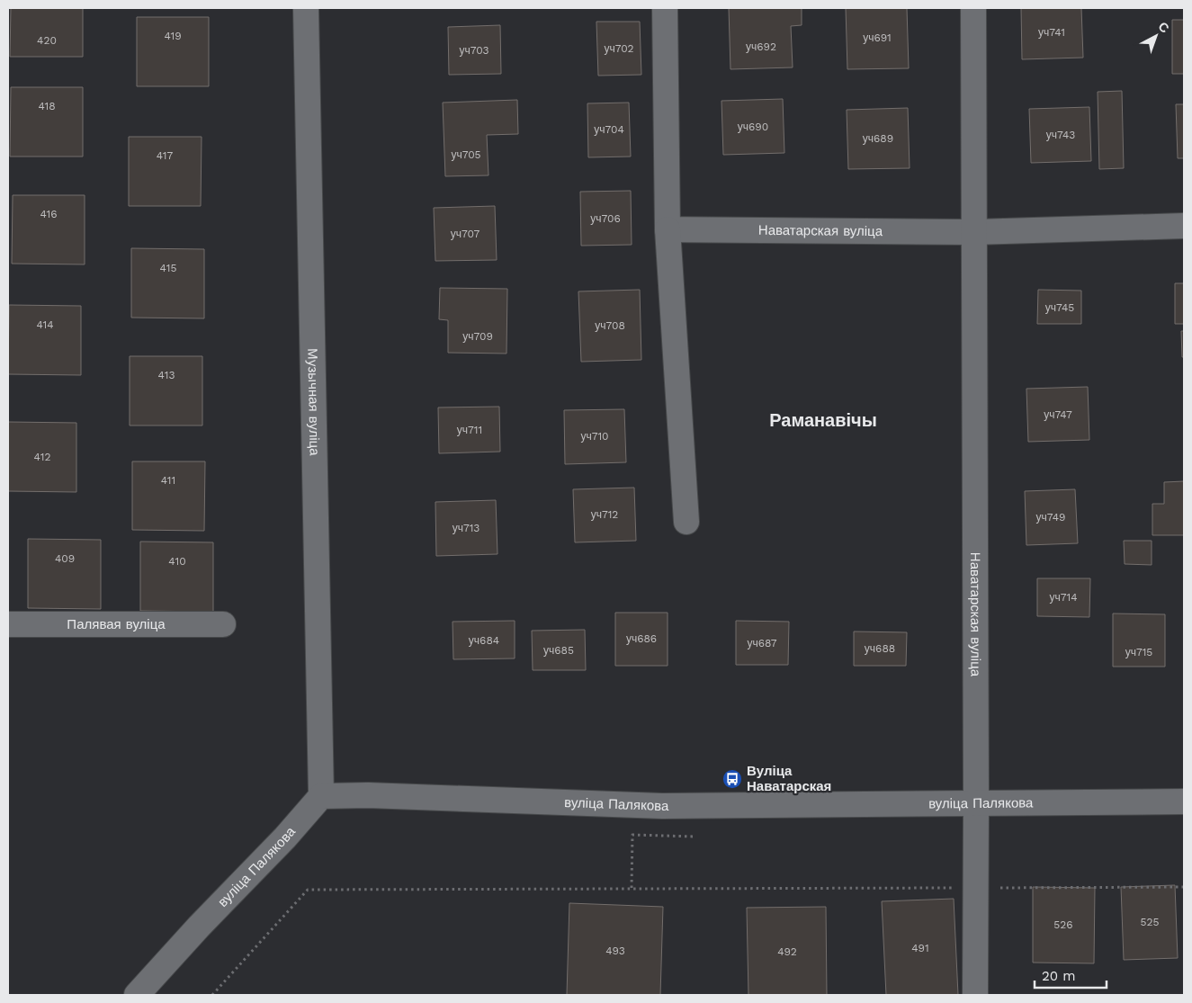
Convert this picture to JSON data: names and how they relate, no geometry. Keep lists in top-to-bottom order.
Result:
{
  "streets": {
    "street": [
      "Наватарская вуліца",
      "Музычная вуліца",
      "Палявая вуліца",
      "вуліца Палякова"
    ]
  },
  "crossings": [
    ["Наватарская вуліца", "вуліца Палякова"],
    ["Музычная вуліца", "вуліца Палякова"]
  ],
  "districts": ["Раманавічы"],
  "places": {
    "bus stop": ["Вуліца Наватарская"]
  },
  "house_numbers": [
    "уч741",
    "419",
    "уч691",
    "420",
    "уч692",
    "уч702",
    "уч703",
    "418",
    "уч690",
    "уч704",
    "уч743",
    "уч689",
    "уч705",
    "417",
    "416",
    "уч706",
    "уч707",
    "415",
    "уч745",
    "414",
    "уч708",
    "уч709",
    "413",
    "уч747",
    "уч711",
    "уч710",
    "412",
    "411",
    "уч712",
    "уч749",
    "уч713",
    "409",
    "410",
    "уч714",
    "уч686",
    "уч684",
    "уч687",
    "уч688",
    "уч685",
    "уч715",
    "525",
    "526",
    "491",
    "493",
    "492"
  ],
  "scale_bar": "20 m",
  "north": "top right"
}
